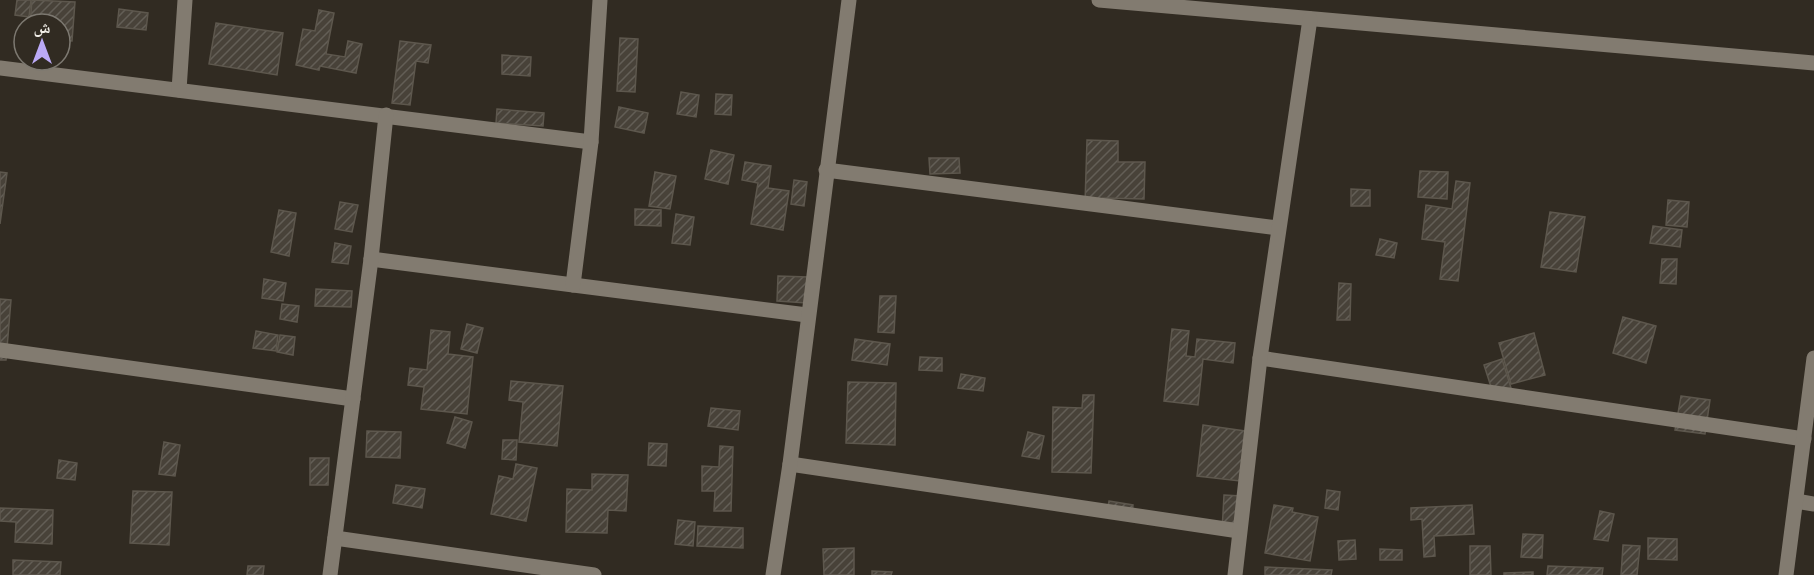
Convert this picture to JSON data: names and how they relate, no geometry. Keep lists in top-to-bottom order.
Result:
{
  "north": "top"
}
